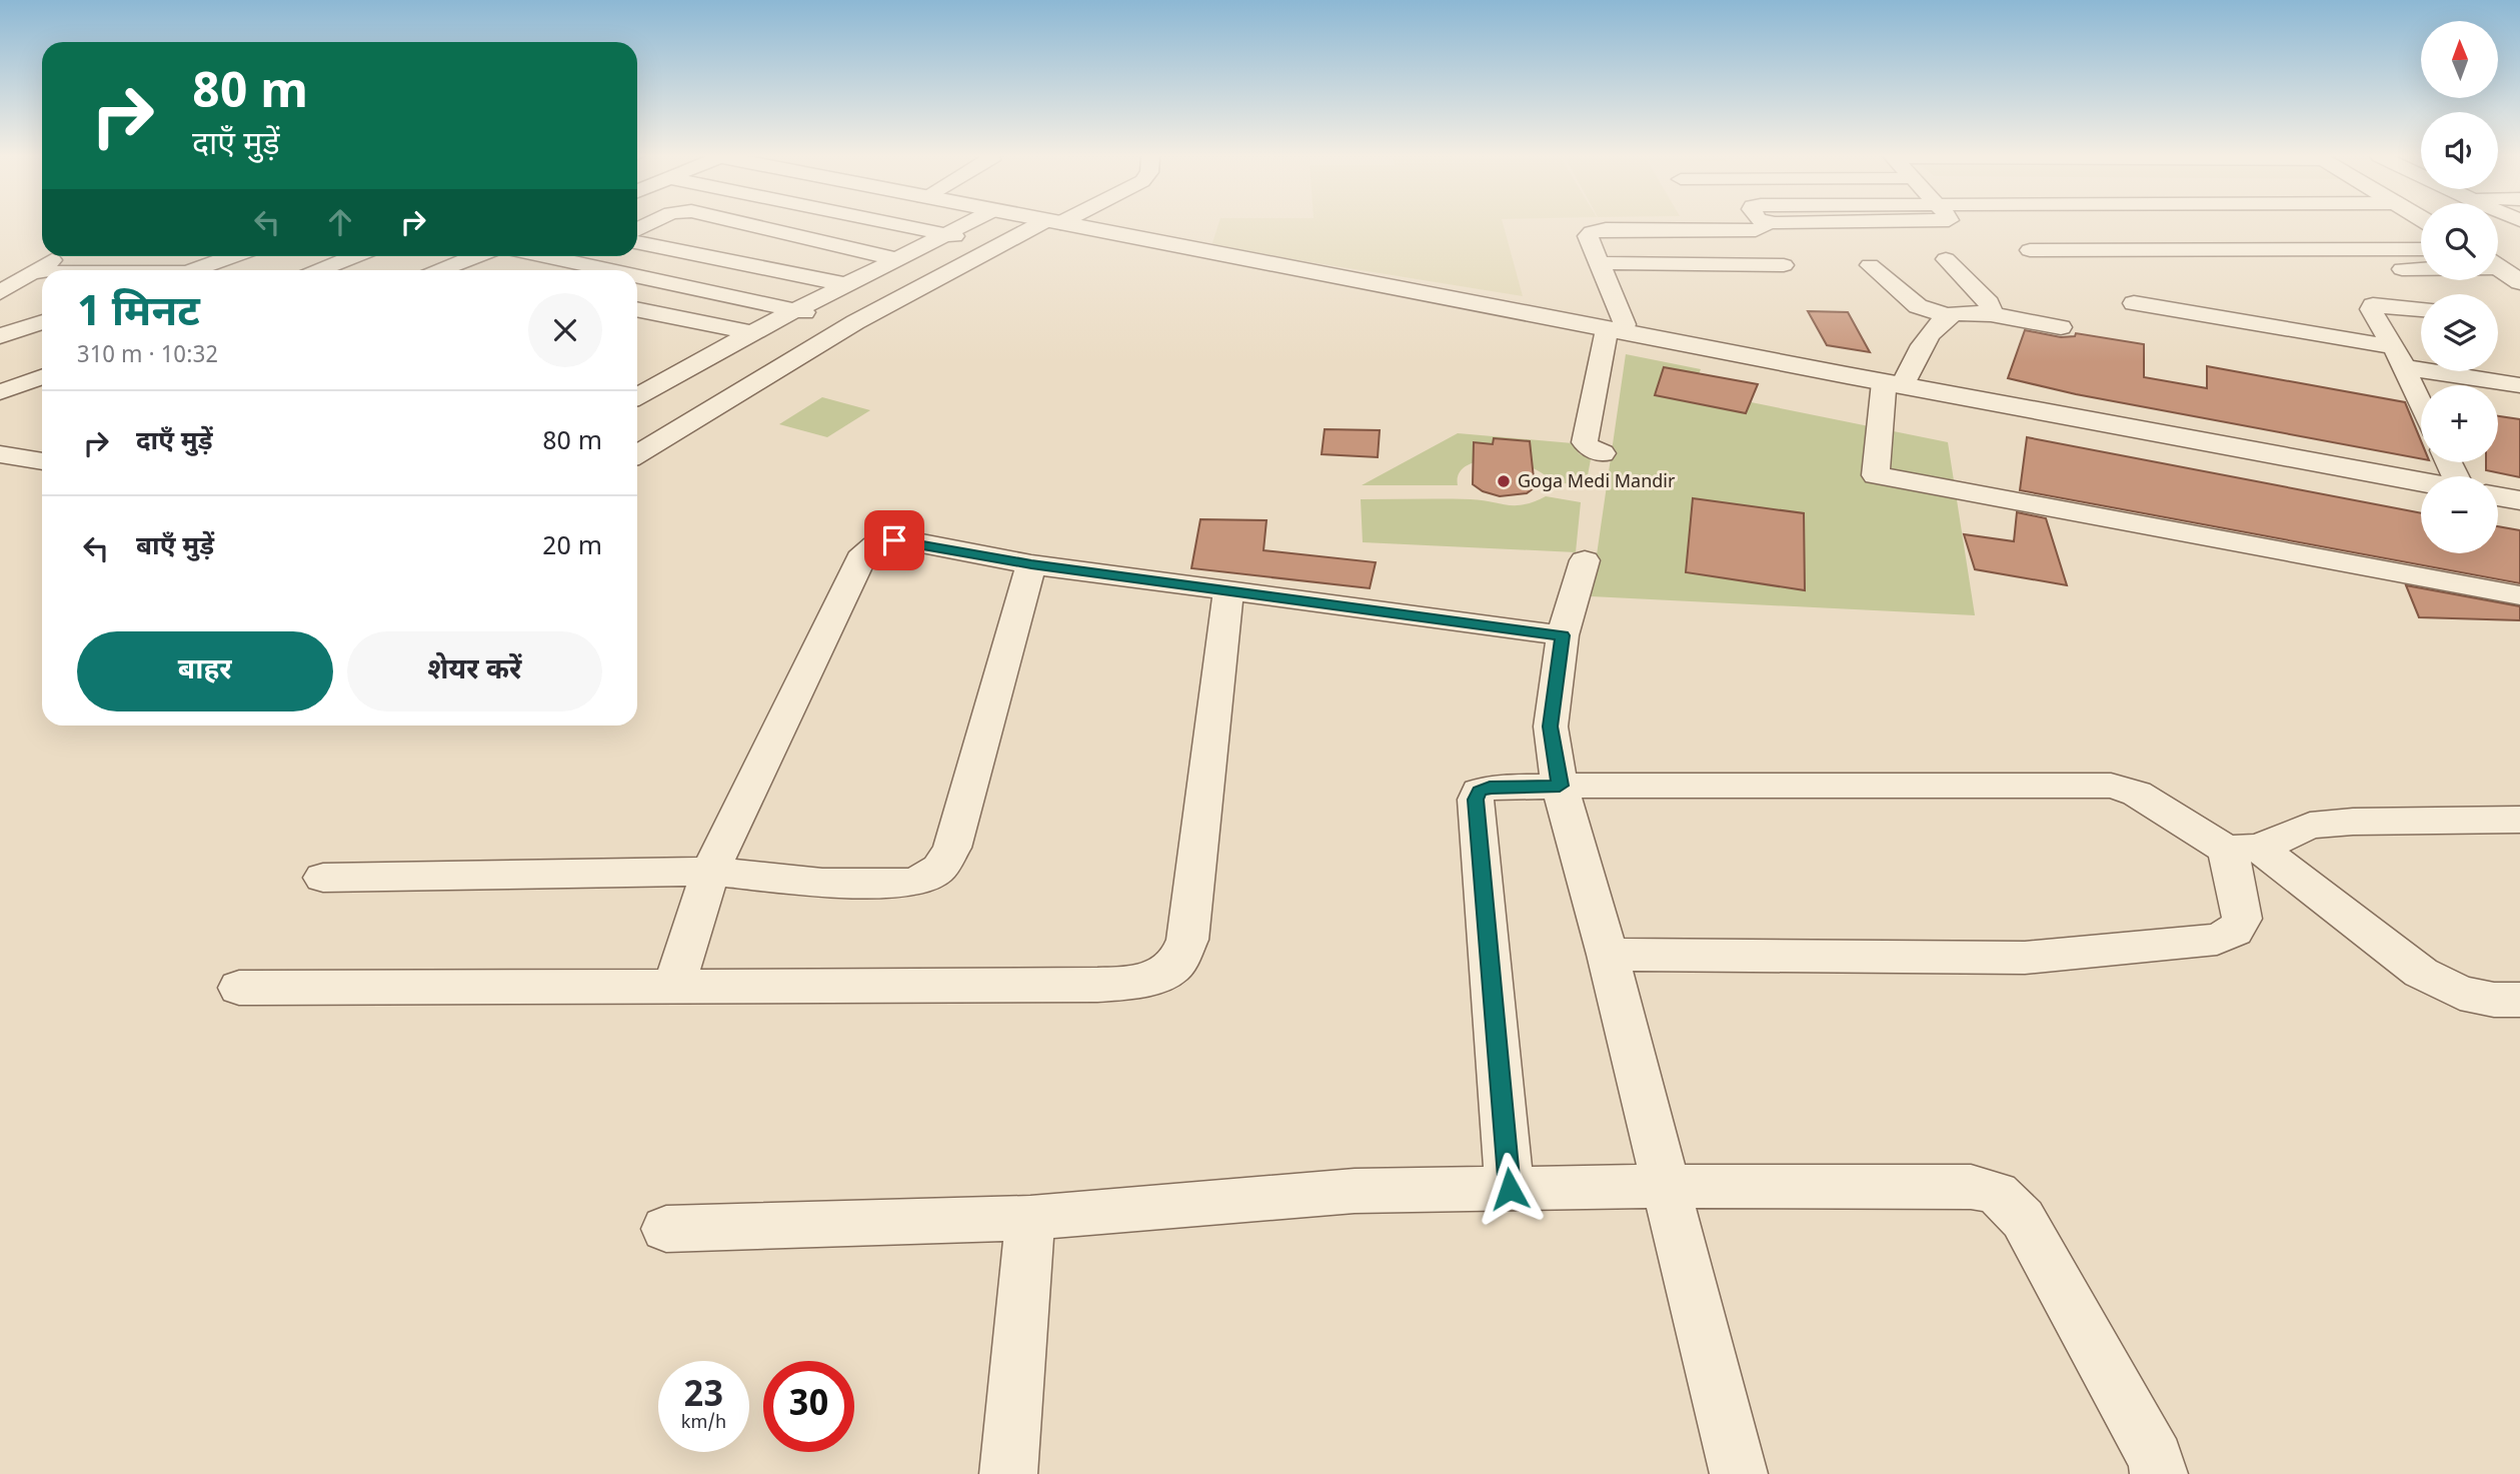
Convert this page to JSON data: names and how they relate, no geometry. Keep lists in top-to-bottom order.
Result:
{
  "places": ["Goga Medi Mandir"],
  "north": "top",
  "page": {
    "map_buttons": ["+", "−"],
    "turn": ["80 m", "दाएँ मुड़ें"],
    "heading": ["1 मिनट", "310 m · 10:32"],
    "list": [
      {
        "name": "दाएँ मुड़ें",
        "value": "80 m"
      },
      {
        "name": "बाएँ मुड़ें",
        "value": "20 m"
      }
    ],
    "buttons": ["बाहर", "शेयर करें"],
    "speed": "23 km/h",
    "limit": "30"
  }
}
